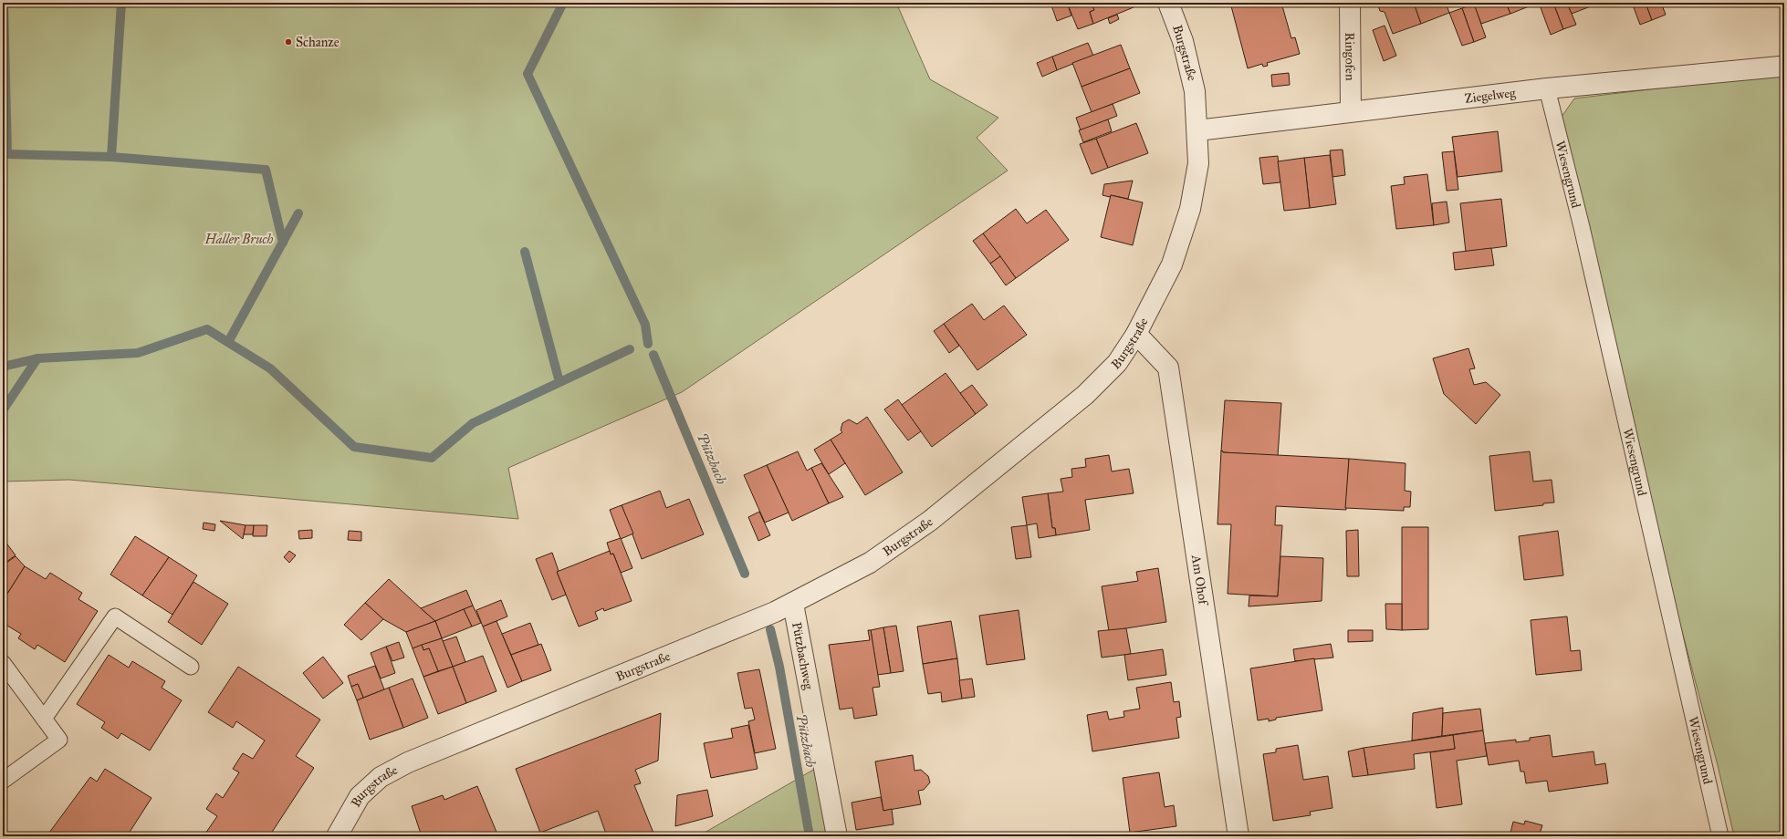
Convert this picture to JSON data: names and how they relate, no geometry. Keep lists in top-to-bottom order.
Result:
{
  "streets": {
    "street": [
      "Burgstraße",
      "Ringofen",
      "Ziegelweg",
      "Am Ohof",
      "Pützbachweg"
    ],
    "lane": ["Wiesengrund"]
  },
  "crossings": [
    ["Burgstraße", "Ziegelweg"],
    ["Burgstraße", "Am Ohof"],
    ["Burgstraße", "Pützbachweg"],
    ["Ringofen", "Ziegelweg"],
    ["Ziegelweg", "Wiesengrund"]
  ],
  "water": ["Pützbach"],
  "parks": ["Haller Bruch"],
  "places": ["Schanze"]
}
